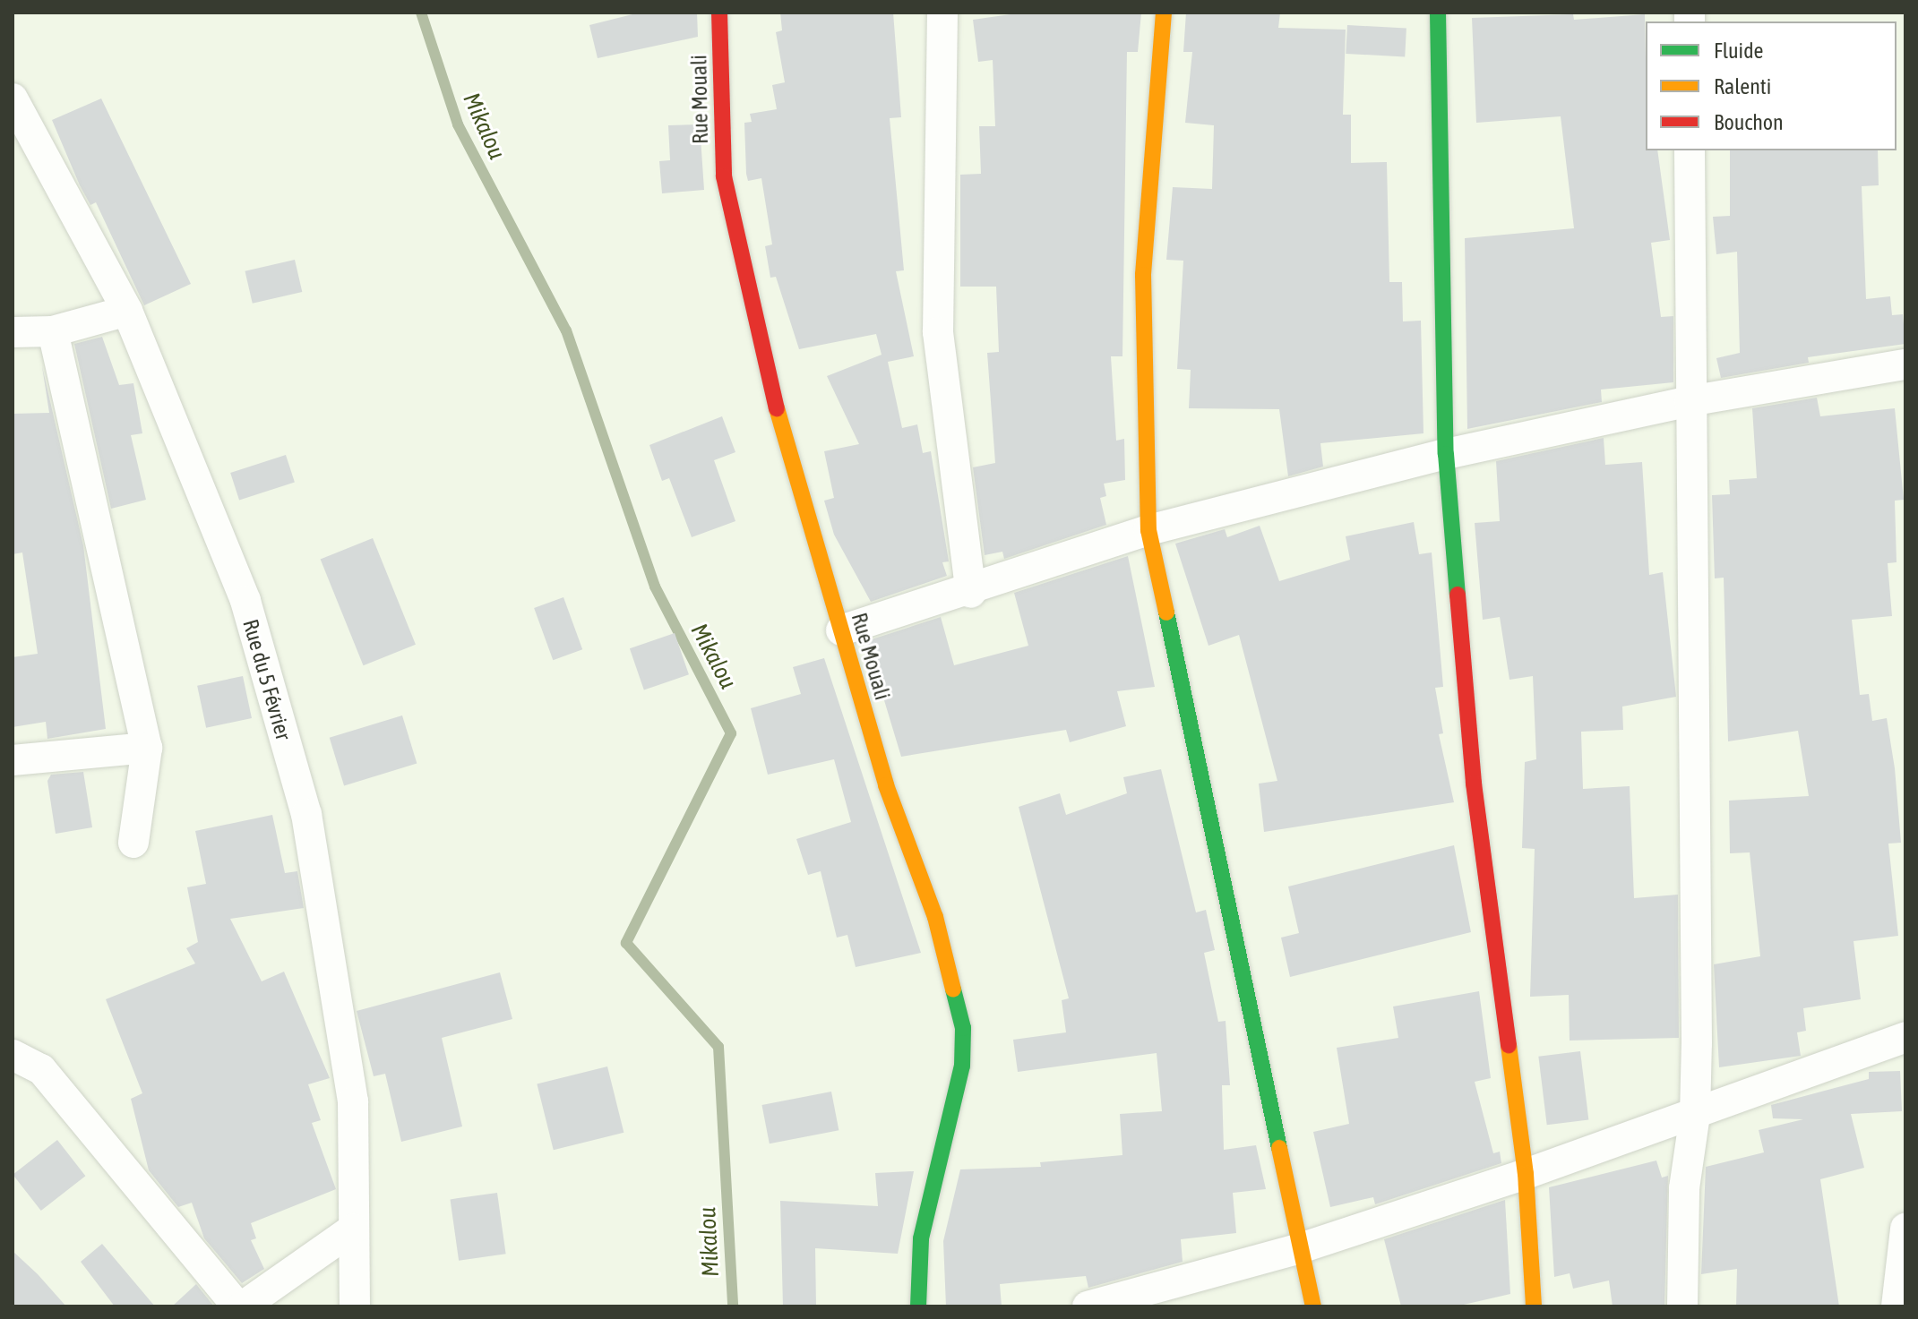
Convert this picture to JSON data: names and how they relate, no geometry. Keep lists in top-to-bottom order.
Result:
{
  "streets": {
    "street": ["Rue Mouali", "Rue du 5 Février"]
  },
  "water": ["Mikalou"],
  "legend": ["Fluide", "Ralenti", "Bouchon"]
}
